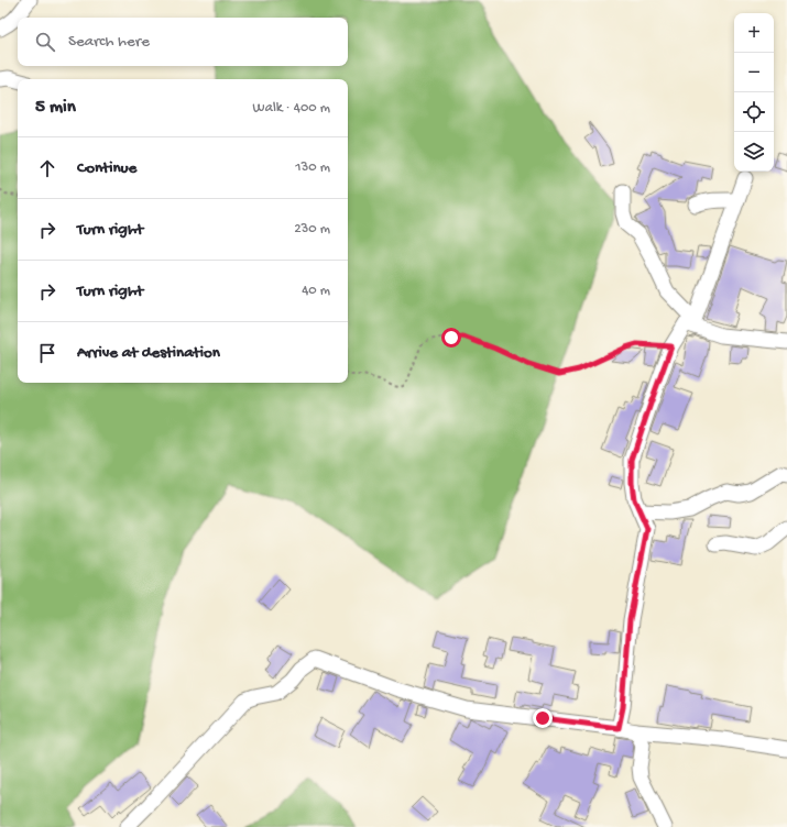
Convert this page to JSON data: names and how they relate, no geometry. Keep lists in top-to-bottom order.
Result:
{
  "page": {
    "map_buttons": ["+", "−"],
    "search": "Search here",
    "heading": ["5 min", "Walk · 400 m"],
    "list": [
      ["Continue", "130 m"],
      ["Turn right", "230 m"],
      ["Turn right", "40 m"],
      "Arrive at destination"
    ]
  }
}
